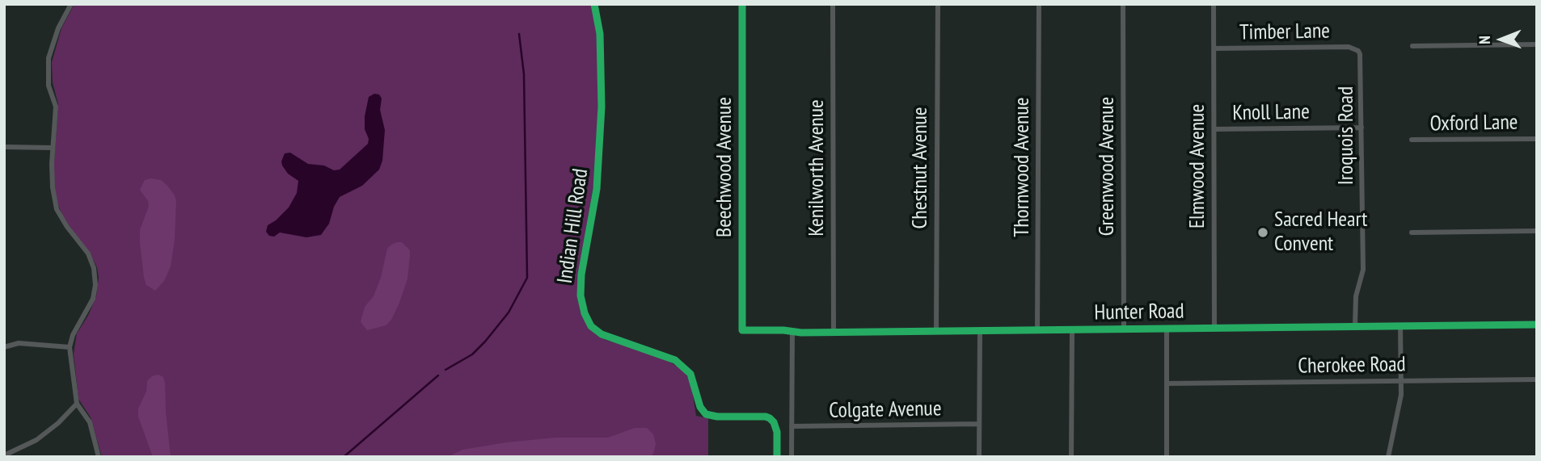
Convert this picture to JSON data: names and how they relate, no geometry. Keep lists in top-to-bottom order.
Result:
{
  "streets": {
    "street": [
      "Timber Lane",
      "Knoll Lane",
      "Oxford Lane",
      "Iroquois Road",
      "Greenwood Avenue",
      "Elmwood Avenue",
      "Beechwood Avenue",
      "Thornwood Avenue",
      "Kenilworth Avenue",
      "Chestnut Avenue",
      "Indian Hill Road",
      "Hunter Road",
      "Cherokee Road",
      "Colgate Avenue"
    ]
  },
  "crossings": [
    ["Timber Lane", "Iroquois Road"],
    ["Timber Lane", "Elmwood Avenue"],
    ["Knoll Lane", "Iroquois Road"],
    ["Knoll Lane", "Elmwood Avenue"],
    ["Iroquois Road", "Hunter Road"],
    ["Greenwood Avenue", "Hunter Road"],
    ["Elmwood Avenue", "Hunter Road"],
    ["Beechwood Avenue", "Hunter Road"],
    ["Thornwood Avenue", "Hunter Road"],
    ["Kenilworth Avenue", "Hunter Road"],
    ["Chestnut Avenue", "Hunter Road"]
  ],
  "places": ["Sacred Heart Convent"],
  "north": "left"
}
